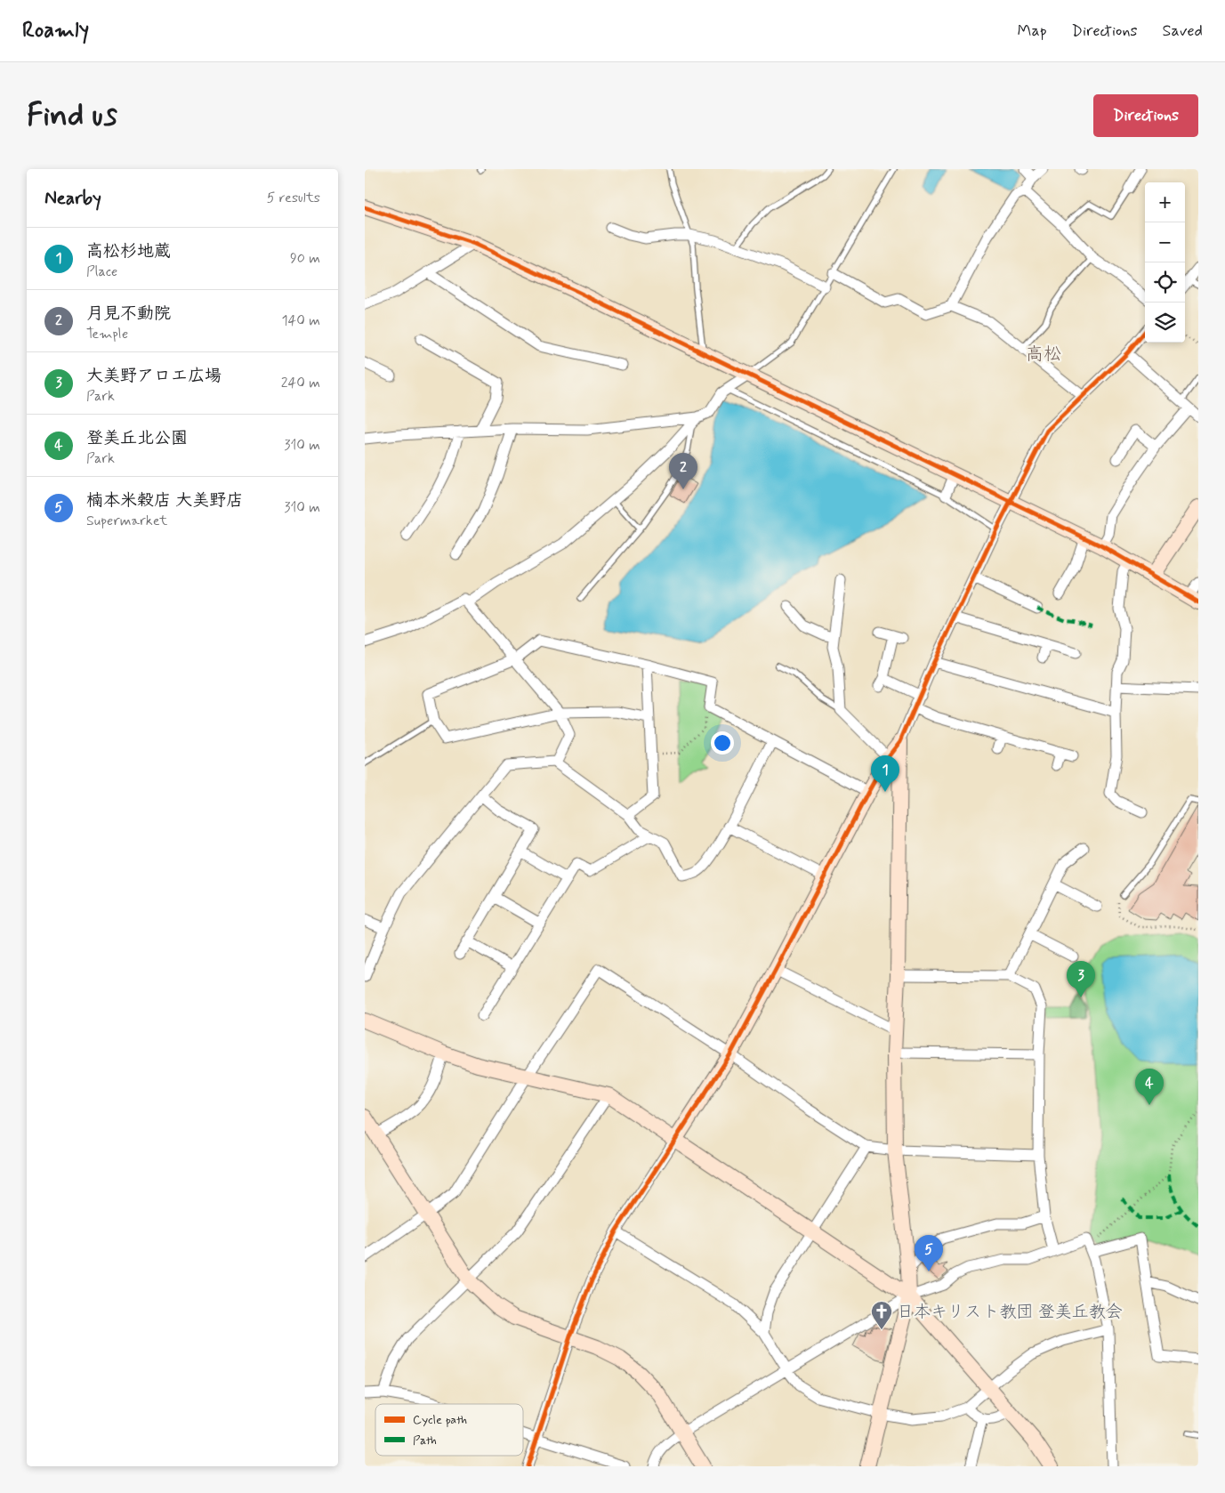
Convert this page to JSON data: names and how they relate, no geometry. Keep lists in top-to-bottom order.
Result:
{
  "districts": ["高松"],
  "places": {
    "church": ["日本キリスト教団 登美丘教会"]
  },
  "legend": ["Cycle path", "Path"],
  "page": {
    "header": "Roamly",
    "nav": ["Map", "Directions", "Saved"],
    "buttons": "Directions",
    "title": "Find us",
    "heading": ["Nearby", "5 results"],
    "map_buttons": ["+", "−"],
    "list": [
      {
        "mark": "1",
        "name": "高松杉地蔵",
        "note": "Place",
        "value": "90 m"
      },
      {
        "mark": "2",
        "name": "月見不動院",
        "note": "Temple",
        "value": "140 m"
      },
      {
        "mark": "3",
        "name": "大美野アロエ広場",
        "note": "Park",
        "value": "240 m"
      },
      {
        "mark": "4",
        "name": "登美丘北公園",
        "note": "Park",
        "value": "310 m"
      },
      {
        "mark": "5",
        "name": "楠本米穀店 大美野店",
        "note": "Supermarket",
        "value": "310 m"
      }
    ],
    "pins": [
      "2",
      "1",
      "3",
      "4",
      "5"
    ]
  }
}
